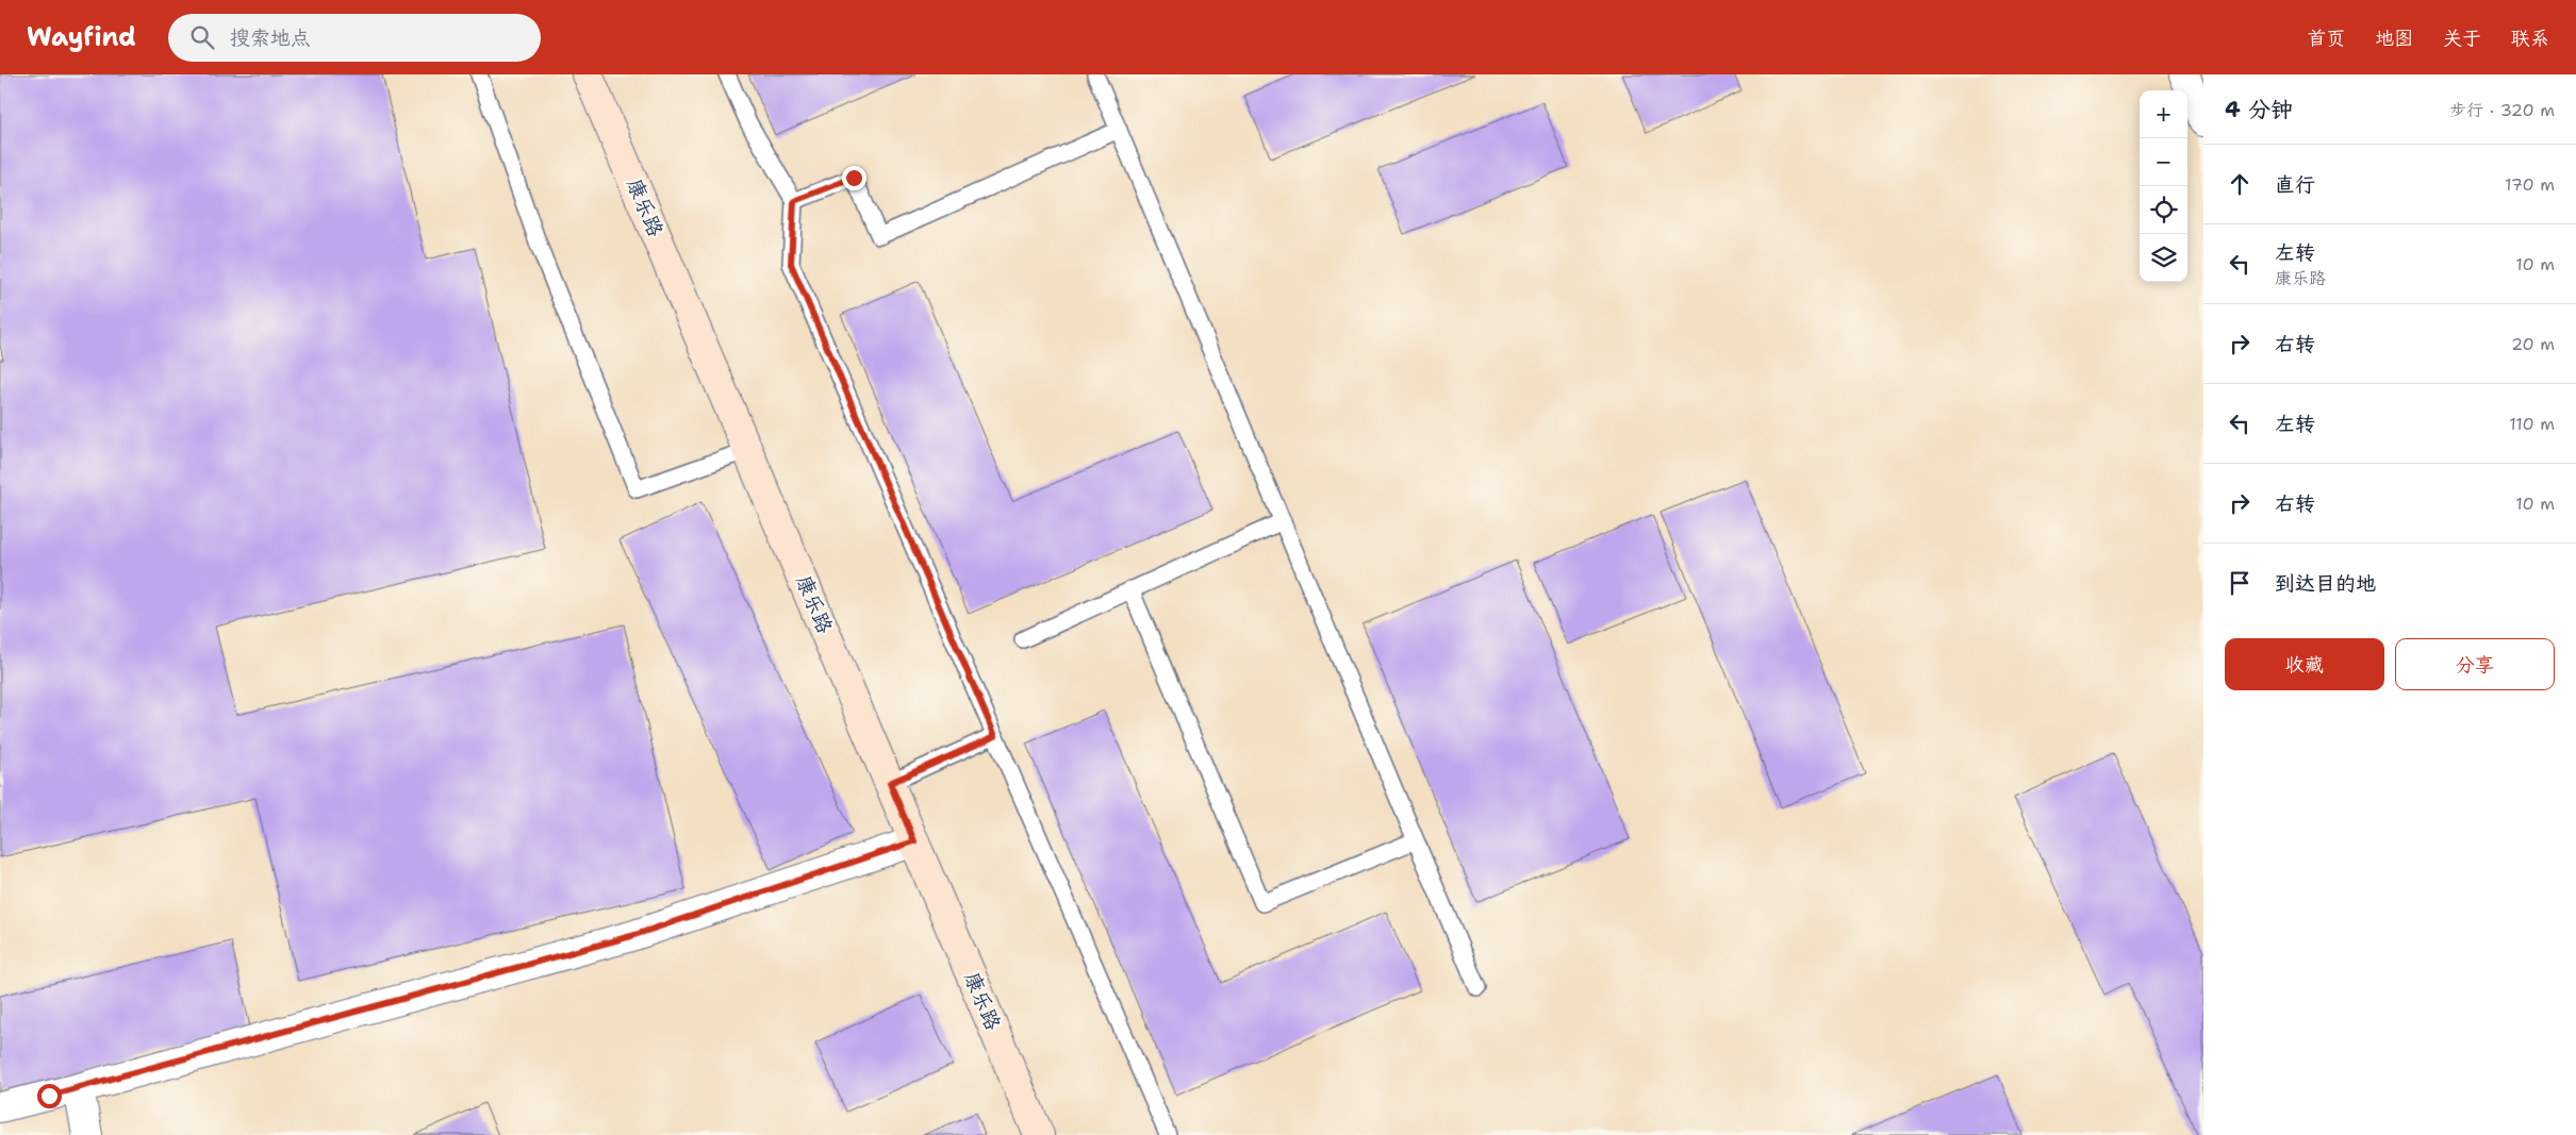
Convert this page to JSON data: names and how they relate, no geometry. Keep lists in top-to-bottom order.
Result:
{
  "streets": {
    "main road": ["康乐路"]
  },
  "page": {
    "header": "Wayfind",
    "search": "搜索地点",
    "nav": [
      "首页",
      "地图",
      "关于",
      "联系"
    ],
    "heading": ["4 分钟", "步行 · 320 m"],
    "map_buttons": ["+", "−"],
    "list": [
      ["直行", "170 m"],
      ["左转", "康乐路", "10 m"],
      ["右转", "20 m"],
      ["左转", "110 m"],
      ["右转", "10 m"],
      "到达目的地"
    ],
    "buttons": ["收藏", "分享"]
  }
}
